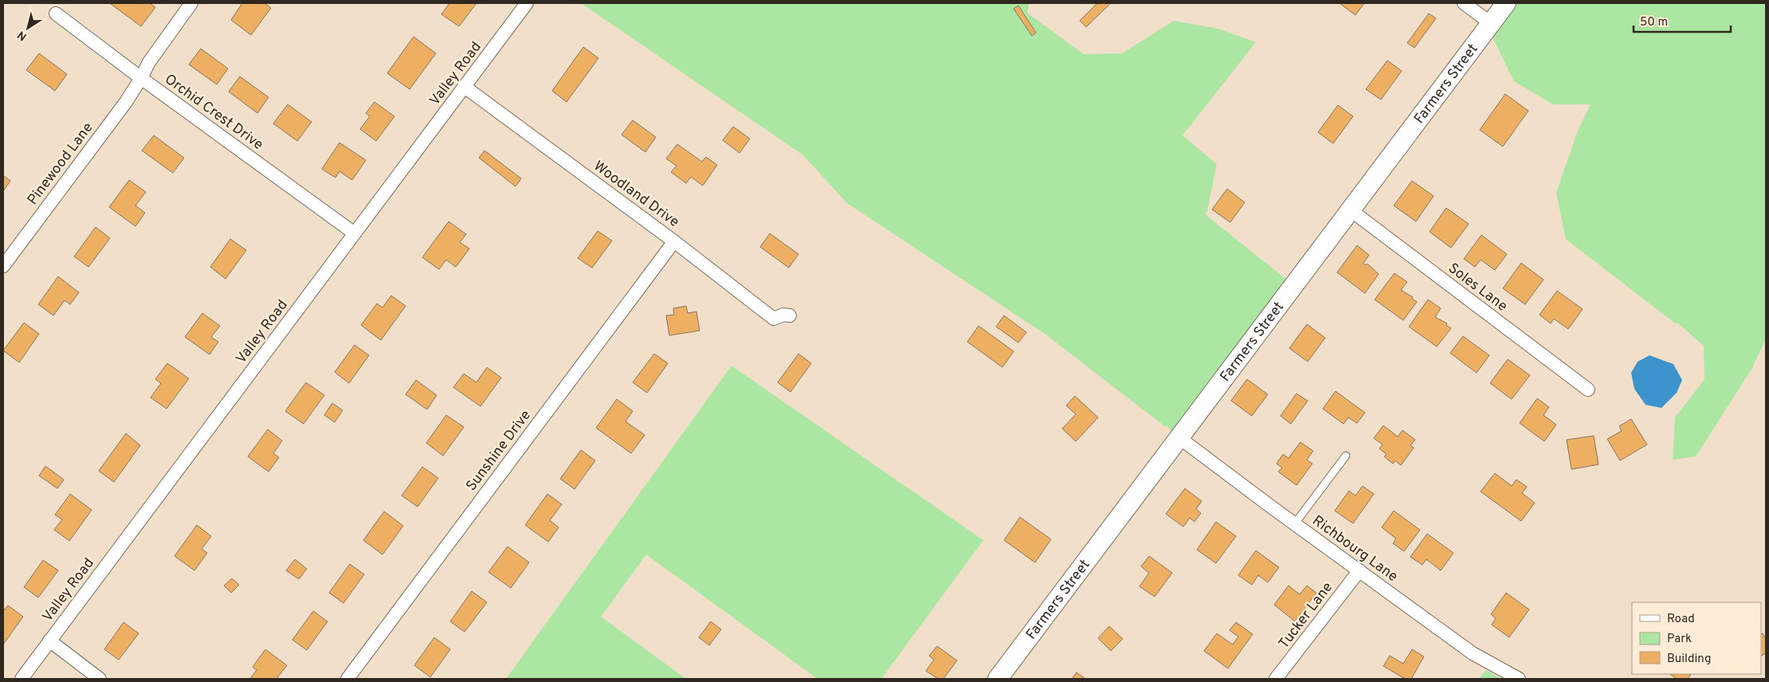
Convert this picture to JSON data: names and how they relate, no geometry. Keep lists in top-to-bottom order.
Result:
{
  "streets": {
    "street": [
      "Valley Road",
      "Farmers Street",
      "Orchid Crest Drive",
      "Pinewood Lane",
      "Woodland Drive",
      "Soles Lane",
      "Sunshine Drive",
      "Richbourg Lane",
      "Tucker Lane"
    ]
  },
  "crossings": [
    ["Valley Road", "Orchid Crest Drive"],
    ["Valley Road", "Woodland Drive"],
    ["Farmers Street", "Soles Lane"],
    ["Farmers Street", "Richbourg Lane"],
    ["Orchid Crest Drive", "Pinewood Lane"],
    ["Woodland Drive", "Sunshine Drive"],
    ["Richbourg Lane", "Tucker Lane"]
  ],
  "legend": ["Road", "Park", "Building"],
  "scale_bar": "50 m",
  "north": "bottom left"
}
